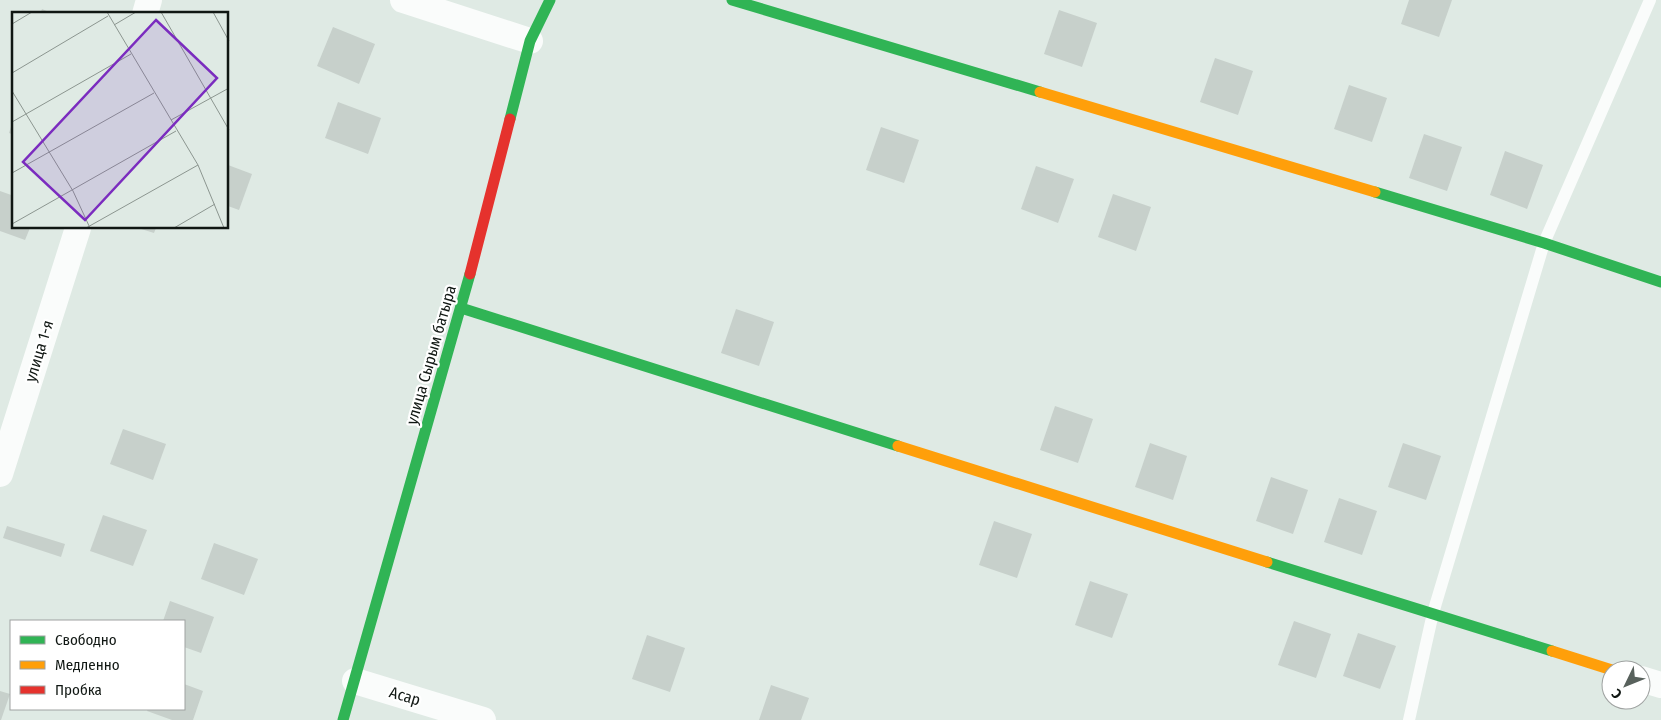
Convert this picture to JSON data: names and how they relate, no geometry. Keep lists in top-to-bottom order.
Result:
{
  "streets": {
    "street": ["улица 1-я", "улица Сырым батыра", "Асар"]
  },
  "crossings": [
    ["улица Сырым батыра", "Асар"]
  ],
  "legend": ["Свободно", "Медленно", "Пробка"],
  "north": "bottom left"
}
